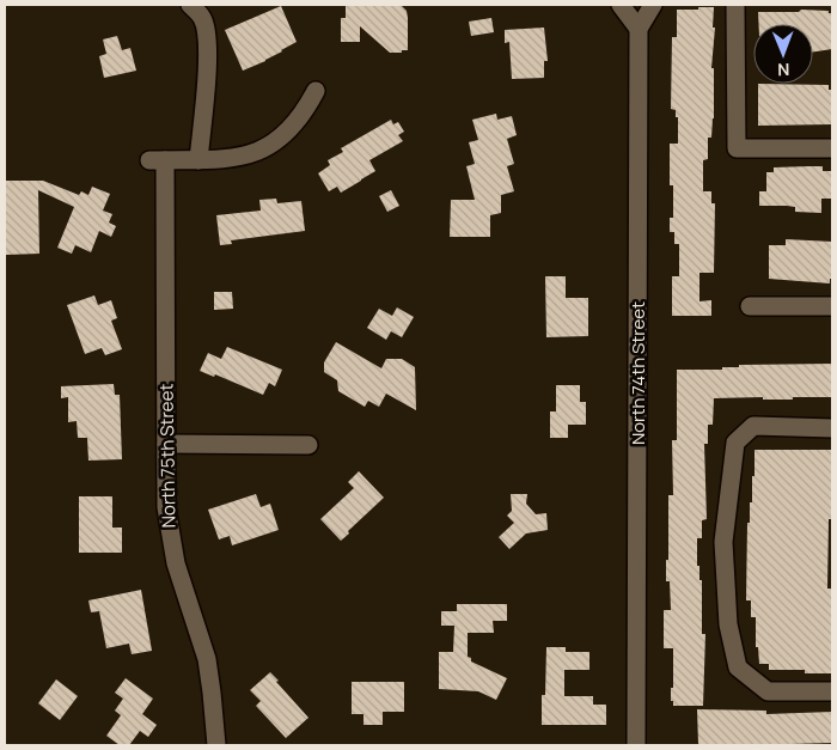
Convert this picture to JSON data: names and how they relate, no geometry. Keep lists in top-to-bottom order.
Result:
{
  "streets": {
    "street": ["North 74th Street", "North 75th Street"]
  },
  "north": "bottom"
}
